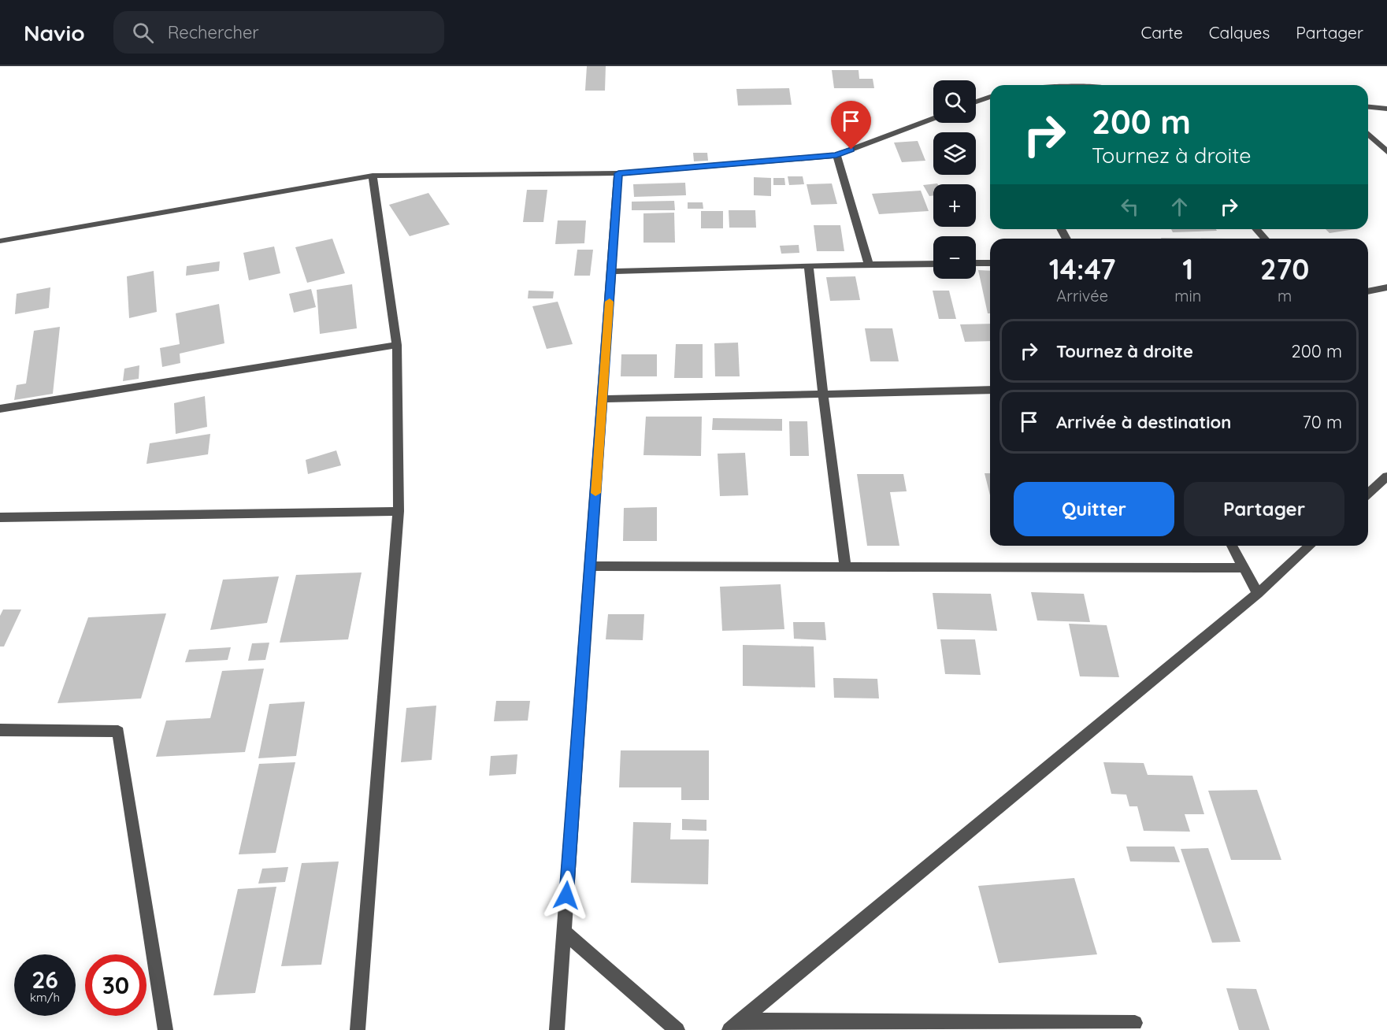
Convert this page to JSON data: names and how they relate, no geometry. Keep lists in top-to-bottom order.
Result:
{
  "page": {
    "header": "Navio",
    "search": "Rechercher",
    "nav": ["Carte", "Calques", "Partager"],
    "map_buttons": ["+", "−"],
    "turn": ["200 m", "Tournez à droite"],
    "eta": [
      "14:47",
      "Arrivée",
      "1",
      "min",
      "270",
      "m"
    ],
    "list": [
      {
        "name": "Tournez à droite",
        "value": "200 m"
      },
      {
        "name": "Arrivée à destination",
        "value": "70 m"
      }
    ],
    "buttons": ["Quitter", "Partager"],
    "speed": "26 km/h",
    "limit": "30"
  }
}
